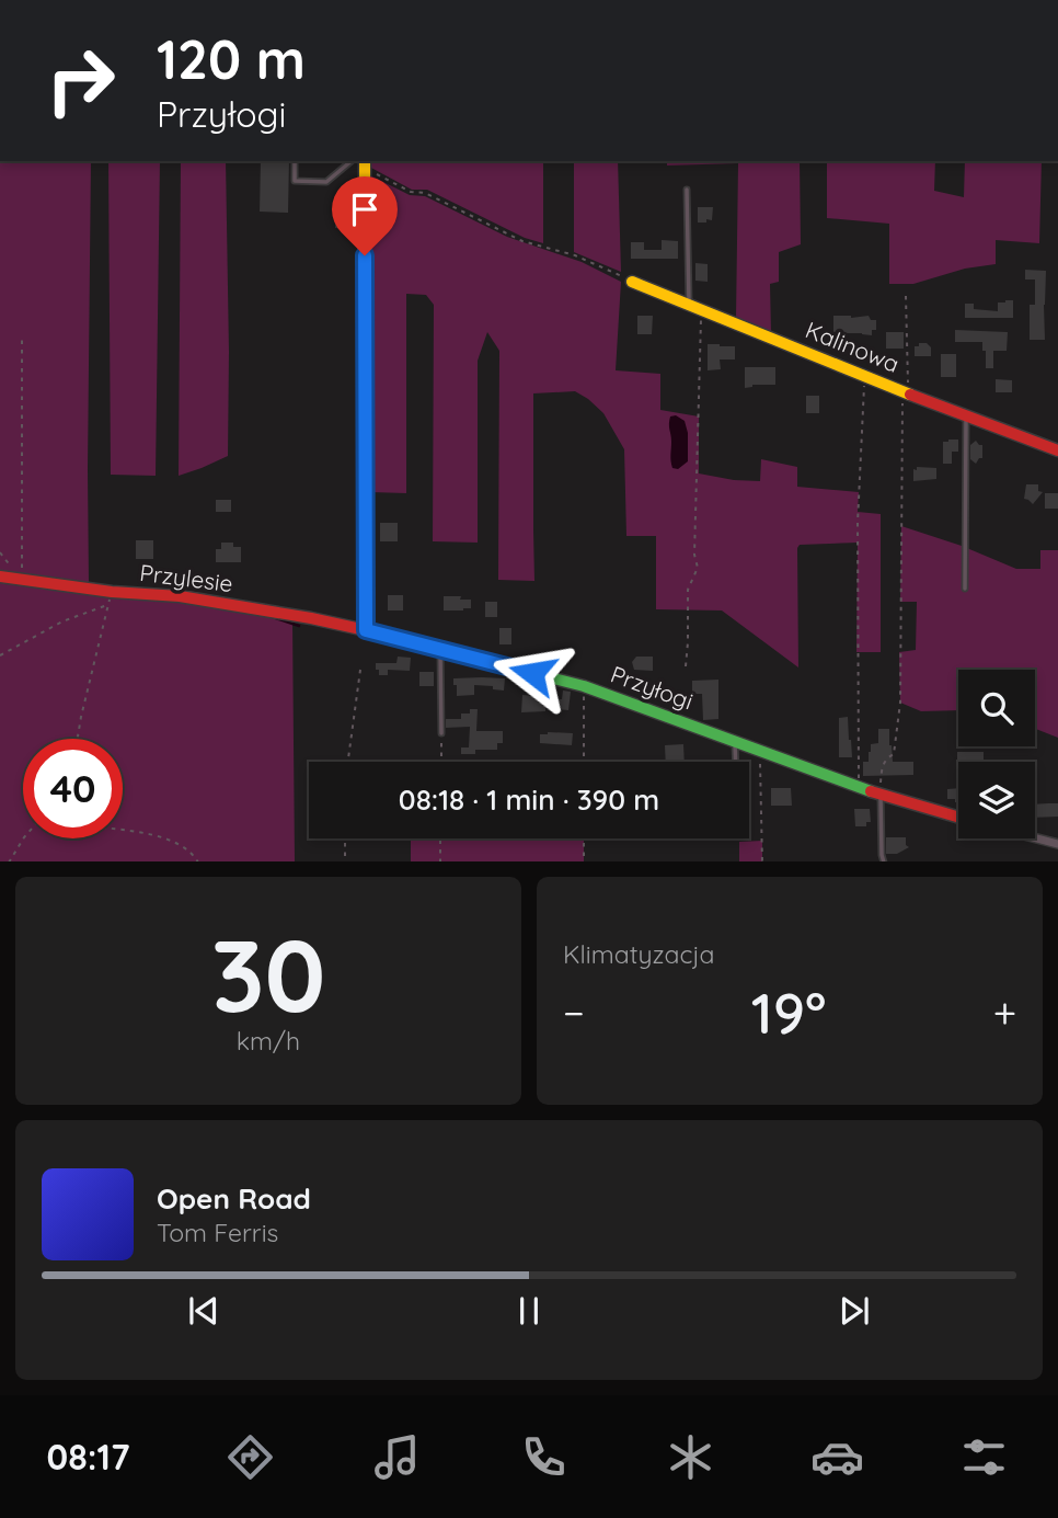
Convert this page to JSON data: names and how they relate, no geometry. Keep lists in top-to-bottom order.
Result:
{
  "streets": {
    "street": ["Kalinowa", "Przylesie", "Przyłogi"]
  },
  "crossings": [
    ["Przylesie", "Przyłogi"]
  ],
  "page": {
    "turn": ["120 m", "Przyłogi"],
    "limit": "40",
    "trip": "08:18 · 1 min · 390 m",
    "tile": [
      ["30", "km/h"],
      "Klimatyzacja"
    ],
    "heat": ["−", "19°", "+"],
    "song": ["Open Road", "Tom Ferris"],
    "tabs": "08:17"
  }
}
